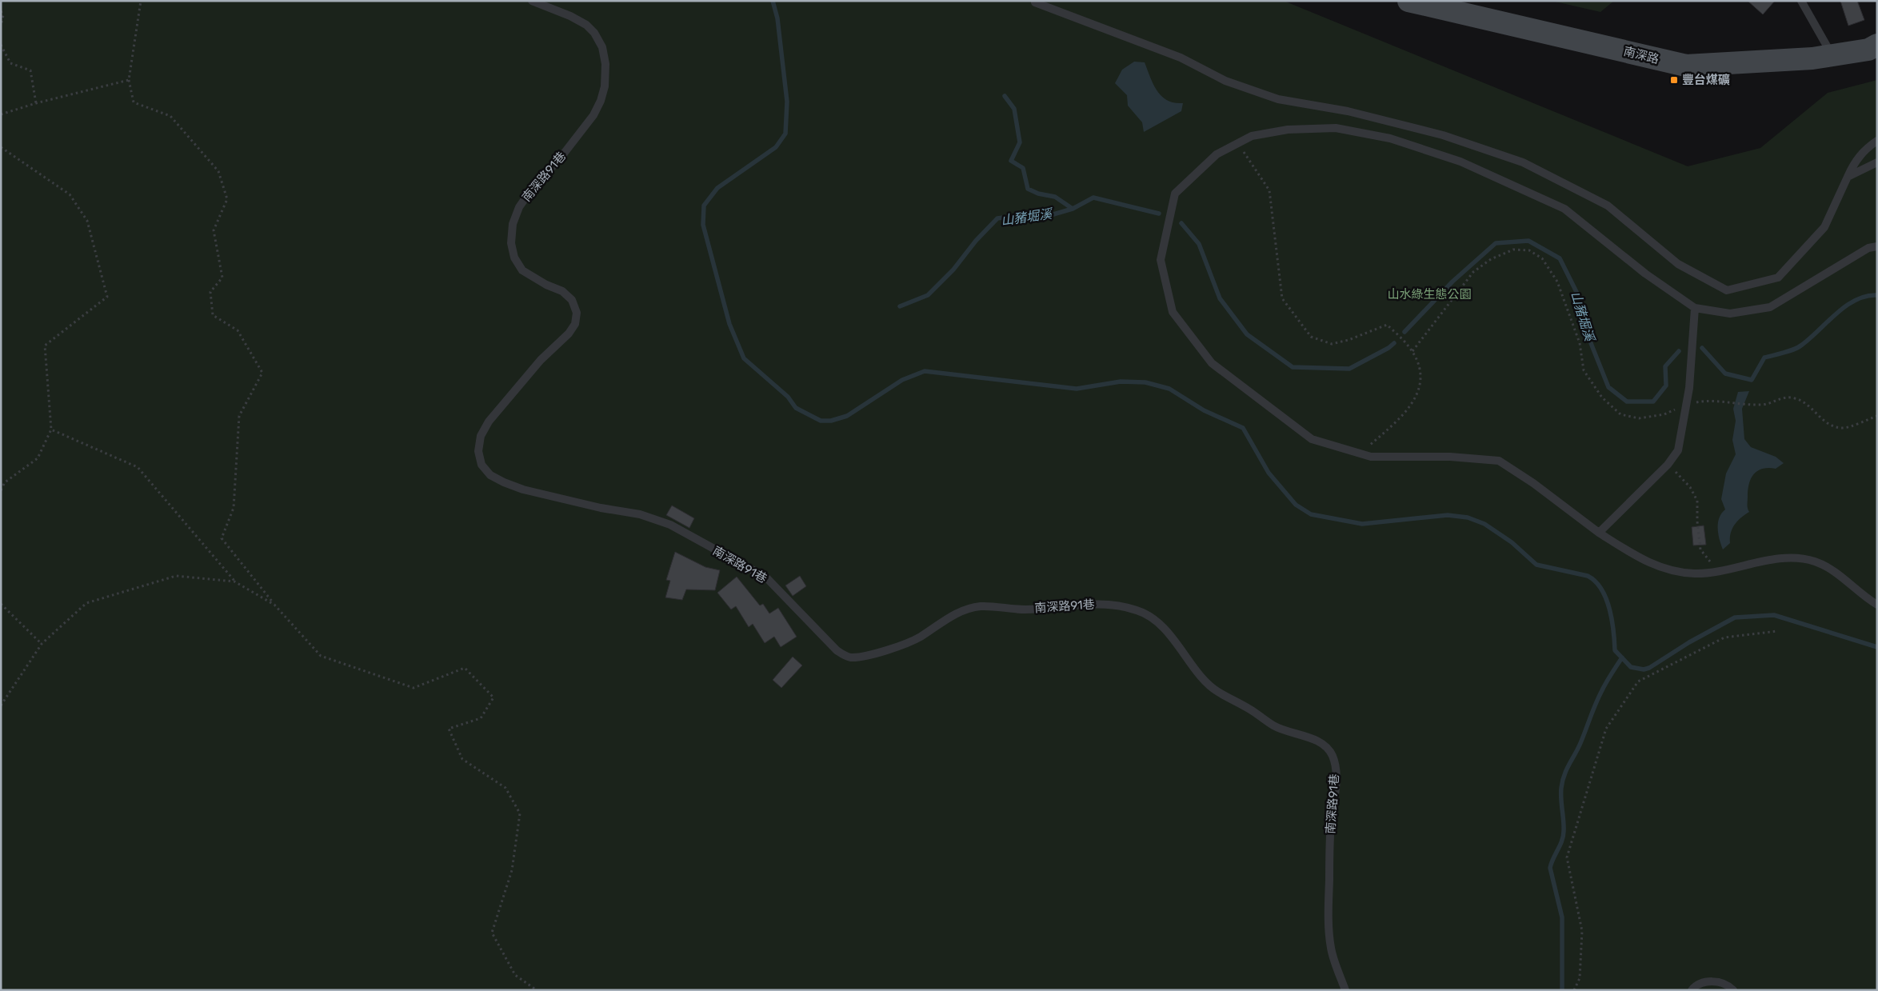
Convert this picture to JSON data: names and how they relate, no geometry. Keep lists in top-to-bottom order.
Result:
{
  "streets": {
    "main road": ["南深路"],
    "lane": ["南深路91巷"]
  },
  "water": ["山豬堀溪"],
  "parks": ["山水綠生態公園"],
  "places": {
    "transit": ["豐台煤礦"]
  }
}
